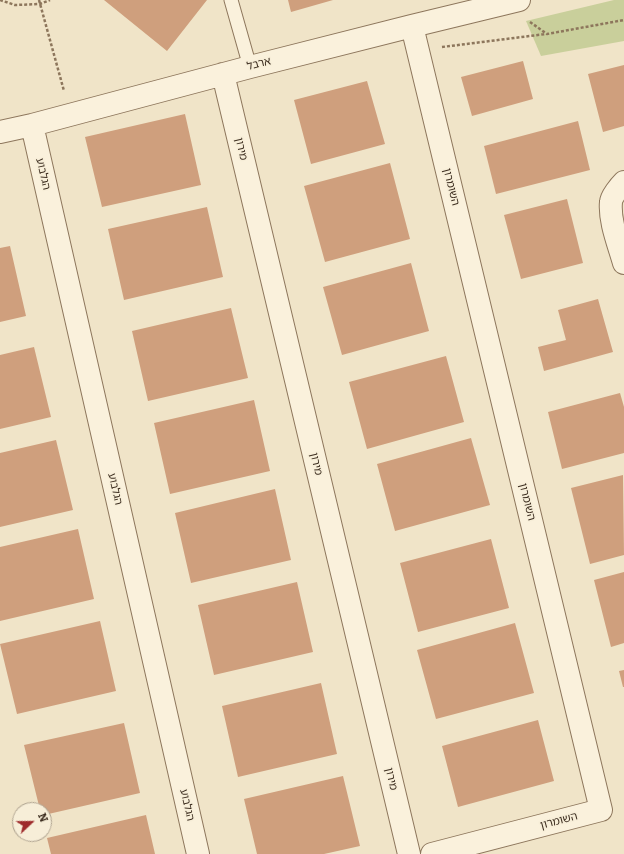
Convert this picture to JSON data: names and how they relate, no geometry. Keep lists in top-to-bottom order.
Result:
{
  "streets": {
    "street": [
      "ארבל",
      "מירון",
      "הגלבוע",
      "השומרון"
    ]
  },
  "crossings": [
    ["ארבל", "מירון"],
    ["ארבל", "הגלבוע"],
    ["ארבל", "השומרון"]
  ],
  "north": "right"
}
